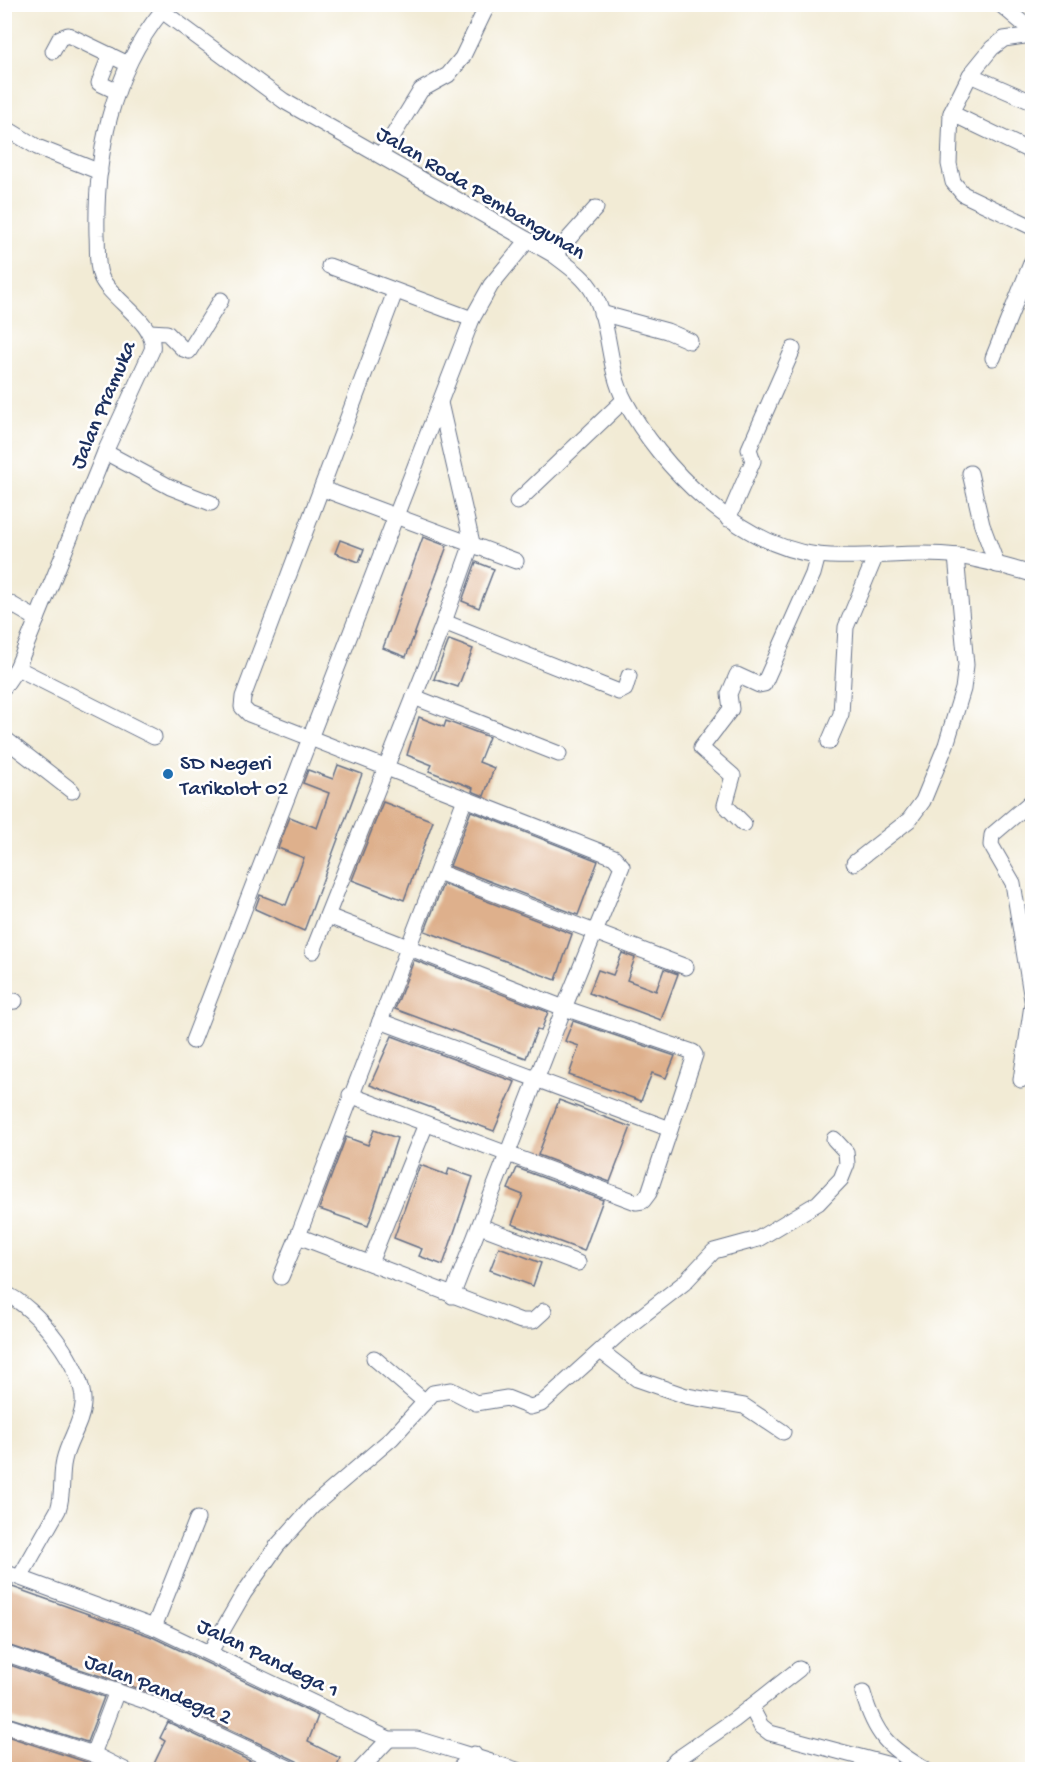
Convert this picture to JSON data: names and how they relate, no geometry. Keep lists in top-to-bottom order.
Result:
{
  "streets": {
    "street": [
      "Jalan Roda Pembangunan",
      "Jalan Pramuka",
      "Jalan Pandega 1",
      "Jalan Pandega 2"
    ]
  },
  "crossings": [
    ["Jalan Roda Pembangunan", "Jalan Pramuka"]
  ],
  "places": ["SD Negeri Tarikolot 02"]
}
